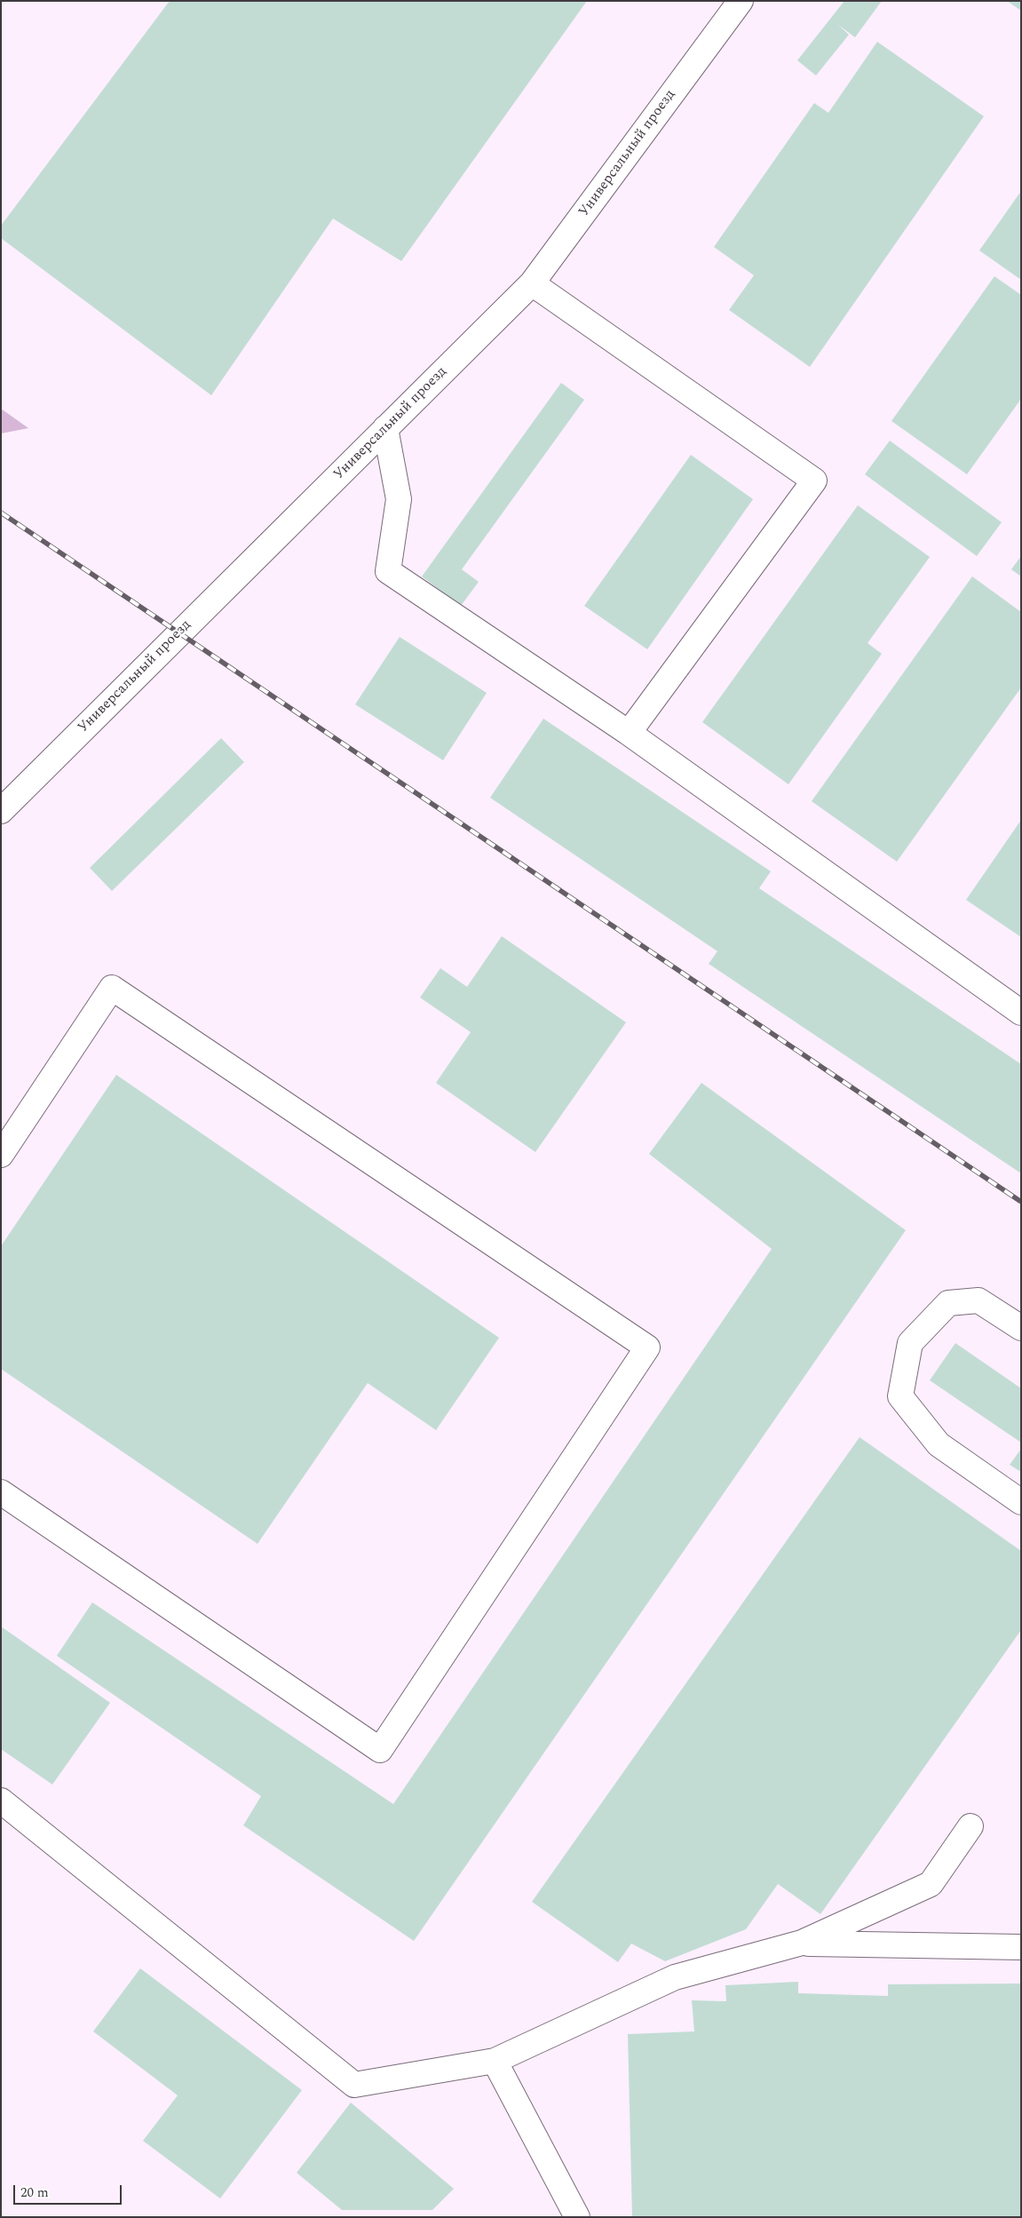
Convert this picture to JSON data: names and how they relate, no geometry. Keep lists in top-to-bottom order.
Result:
{
  "streets": {
    "street": ["Универсальный проезд"]
  },
  "scale_bar": "20 m"
}
